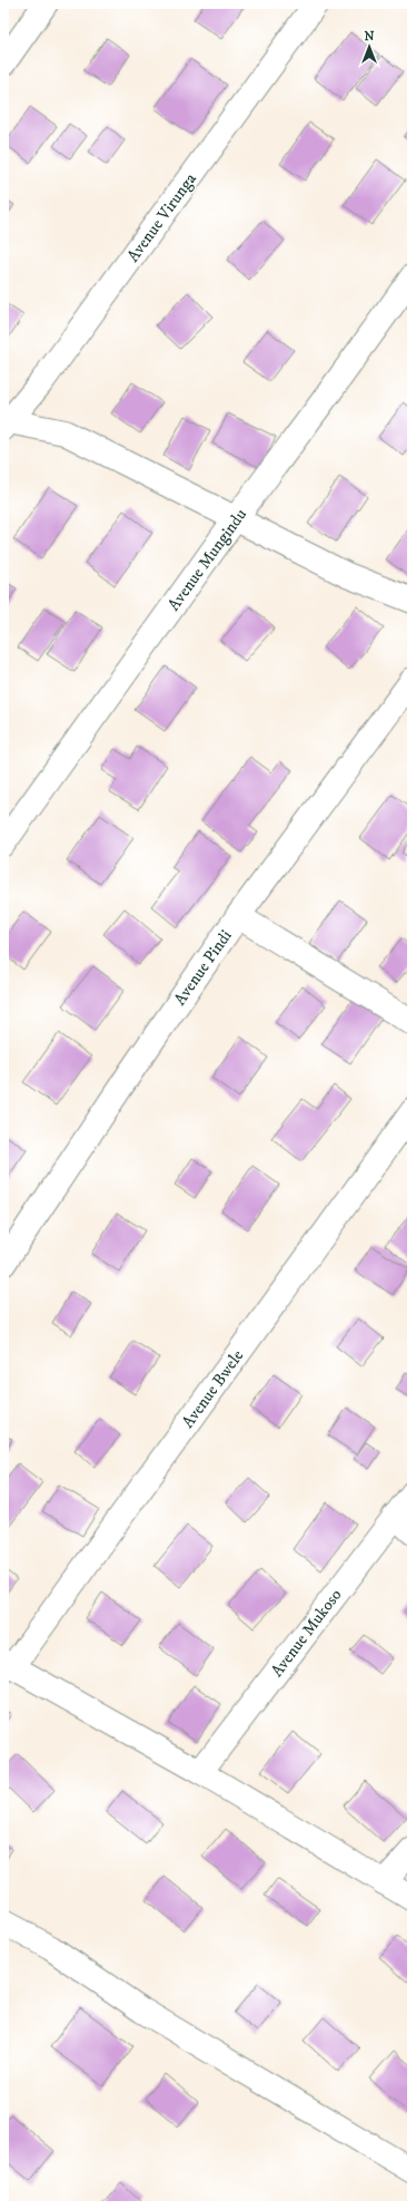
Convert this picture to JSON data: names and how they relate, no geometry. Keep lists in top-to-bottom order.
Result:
{
  "streets": {
    "street": [
      "Avenue Virunga",
      "Avenue Mungindu",
      "Avenue Pindi",
      "Avenue Bwele",
      "Avenue Mukoso"
    ]
  },
  "north": "top"
}
